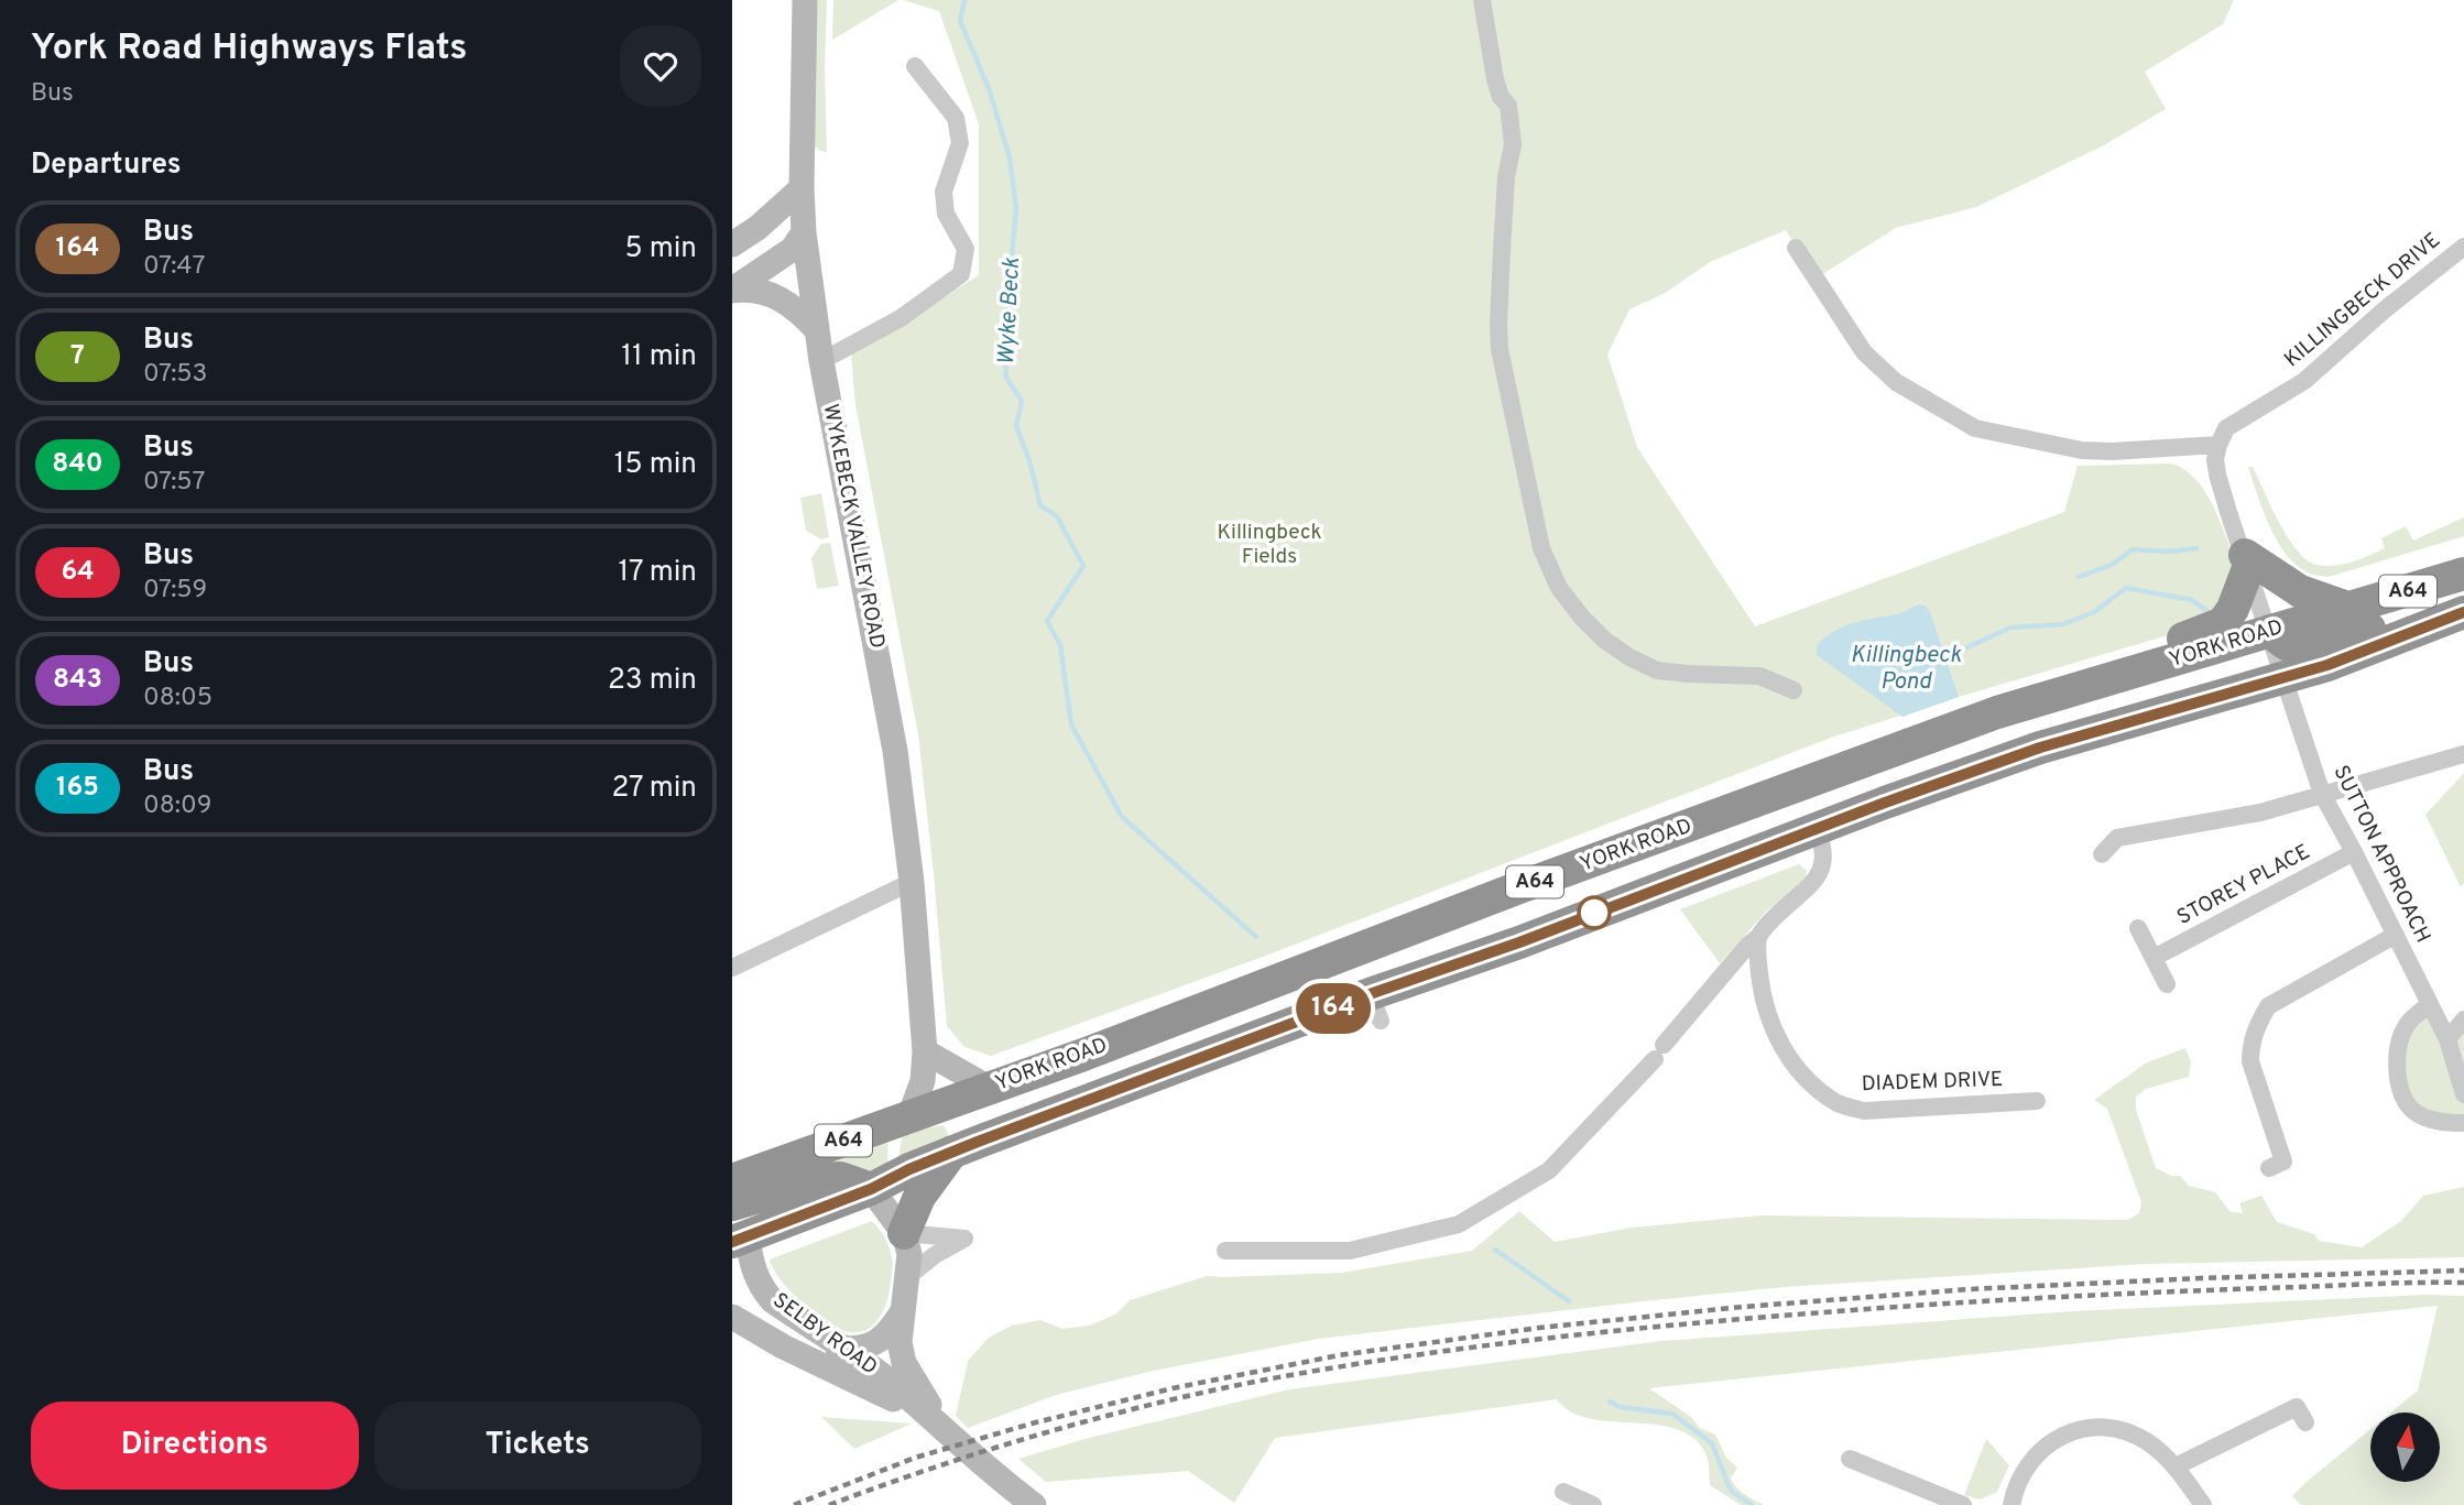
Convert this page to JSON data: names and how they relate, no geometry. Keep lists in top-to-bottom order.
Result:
{
  "streets": {
    "highway": ["A64", "YORK ROAD"],
    "street": [
      "KILLINGBECK DRIVE",
      "WYKEBECK VALLEY ROAD",
      "SUTTON APPROACH",
      "STOREY PLACE",
      "DIADEM DRIVE",
      "SELBY ROAD"
    ]
  },
  "crossings": [
    ["WYKEBECK VALLEY ROAD", "YORK ROAD"],
    ["A64", "SUTTON APPROACH"],
    ["A64", "SELBY ROAD"],
    ["YORK ROAD", "SUTTON APPROACH"],
    ["SUTTON APPROACH", "STOREY PLACE"]
  ],
  "water": ["Wyke Beck", "Killingbeck Pond"],
  "parks": ["Killingbeck Fields"],
  "lines": ["bus line 164"],
  "north": "top",
  "page": {
    "heading": [
      ["York Road Highways Flats", "Bus"],
      "Departures"
    ],
    "on_map": "164",
    "list": [
      {
        "mark": "164",
        "name": "Bus",
        "note": "07:47",
        "value": "5 min"
      },
      {
        "mark": "7",
        "name": "Bus",
        "note": "07:53",
        "value": "11 min"
      },
      {
        "mark": "840",
        "name": "Bus",
        "note": "07:57",
        "value": "15 min"
      },
      {
        "mark": "64",
        "name": "Bus",
        "note": "07:59",
        "value": "17 min"
      },
      {
        "mark": "843",
        "name": "Bus",
        "note": "08:05",
        "value": "23 min"
      },
      {
        "mark": "165",
        "name": "Bus",
        "note": "08:09",
        "value": "27 min"
      }
    ],
    "buttons": ["Directions", "Tickets"]
  }
}
